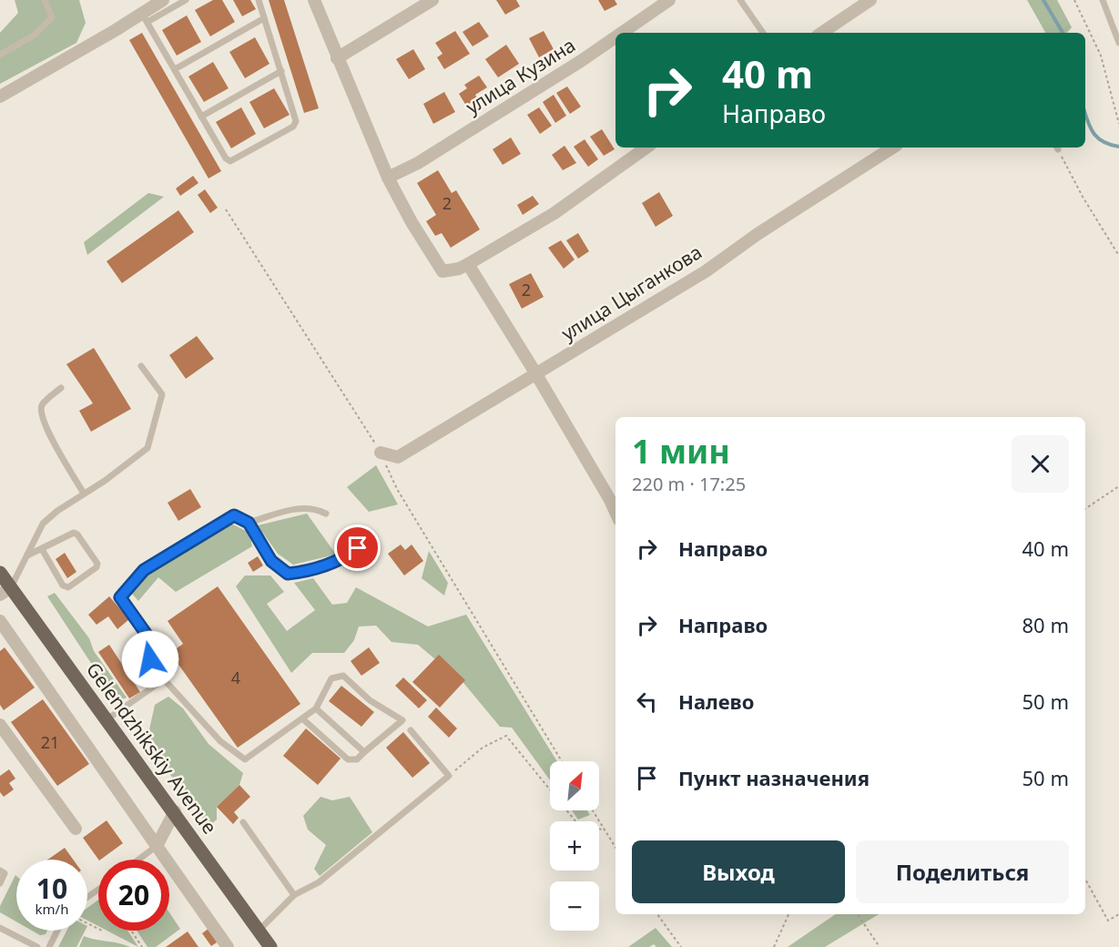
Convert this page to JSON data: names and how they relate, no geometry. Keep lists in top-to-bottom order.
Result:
{
  "streets": {
    "main road": ["Gelendzhikskiy Avenue"],
    "street": ["улица Кузина", "улица Цыганкова"]
  },
  "house_numbers": [
    "2",
    "2",
    "4",
    "21"
  ],
  "north": "top right",
  "page": {
    "turn": ["40 m", "Направо"],
    "heading": ["1 мин", "220 m · 17:25"],
    "list": [
      {
        "name": "Направо",
        "value": "40 m"
      },
      {
        "name": "Направо",
        "value": "80 m"
      },
      {
        "name": "Налево",
        "value": "50 m"
      },
      {
        "name": "Пункт назначения",
        "value": "50 m"
      }
    ],
    "map_buttons": ["+", "−"],
    "buttons": ["Выход", "Поделиться"],
    "speed": "10 km/h",
    "limit": "20"
  }
}
